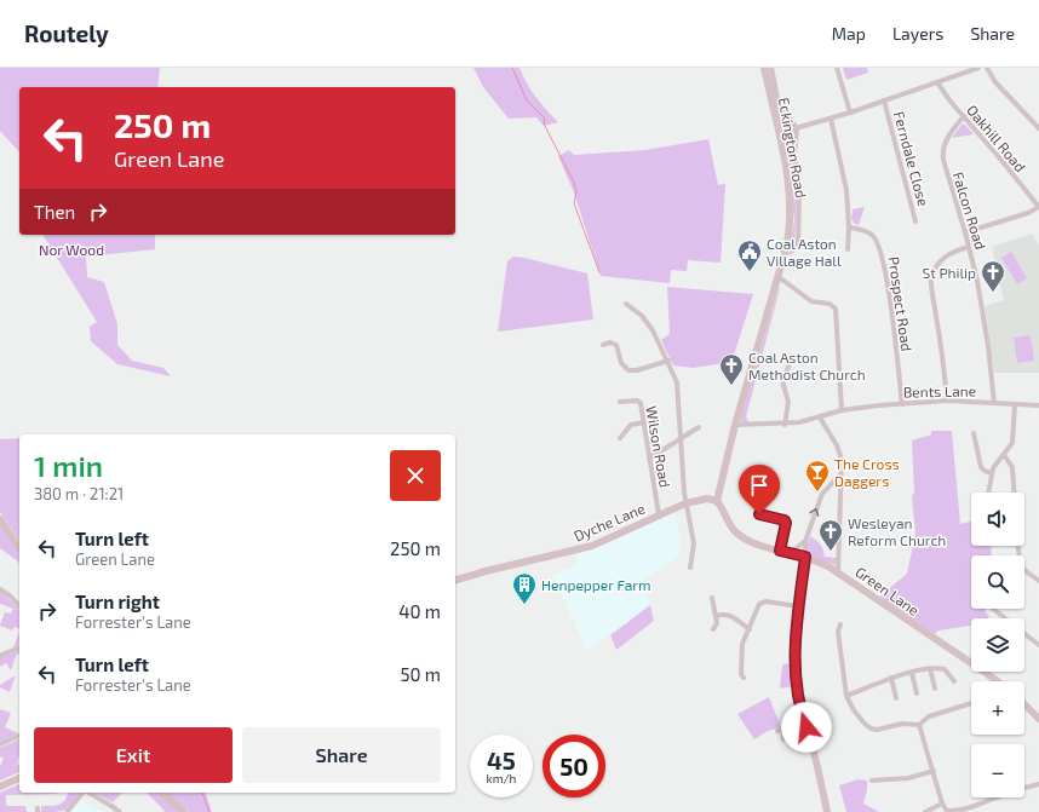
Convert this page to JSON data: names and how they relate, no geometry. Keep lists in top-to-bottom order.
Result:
{
  "streets": {
    "main road": ["Eckington Road", "Dyche Lane", "Green Lane"],
    "street": [
      "Oakhill Road",
      "Ferndale Close",
      "Falcon Road",
      "Prospect Road",
      "Bents Lane",
      "Wilson Road"
    ]
  },
  "crossings": [
    ["Oakhill Road", "Falcon Road"],
    ["Eckington Road", "Bents Lane"],
    ["Eckington Road", "Dyche Lane"],
    ["Eckington Road", "Green Lane"],
    ["Falcon Road", "Bents Lane"],
    ["Prospect Road", "Bents Lane"],
    ["Bents Lane", "Dyche Lane"],
    ["Bents Lane", "Green Lane"],
    ["Wilson Road", "Dyche Lane"],
    ["Dyche Lane", "Green Lane"]
  ],
  "parks": ["Nor Wood"],
  "places": {
    "public building": ["Coal Aston Village Hall"],
    "church": ["St Philip", "Coal Aston Methodist Church", "Wesleyan Reform Church"],
    "bar": ["The Cross Daggers"],
    "building": ["Henpepper Farm"]
  },
  "page": {
    "header": "Routely",
    "nav": ["Map", "Layers", "Share"],
    "turn": ["250 m", "Green Lane"],
    "then": "Then",
    "heading": ["1 min", "380 m · 21:21"],
    "map_buttons": ["+", "−"],
    "list": [
      {
        "name": "Turn left",
        "note": "Green Lane",
        "value": "250 m"
      },
      {
        "name": "Turn right",
        "note": "Forrester's Lane",
        "value": "40 m"
      },
      {
        "name": "Turn left",
        "note": "Forrester's Lane",
        "value": "50 m"
      }
    ],
    "buttons": ["Exit", "Share"],
    "speed": "45 km/h",
    "limit": "50"
  }
}
